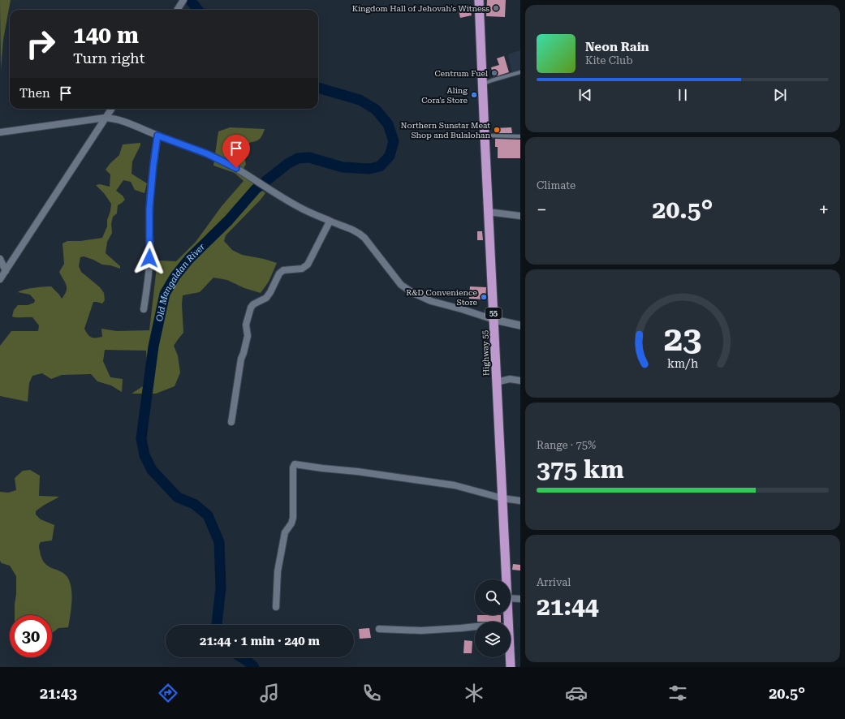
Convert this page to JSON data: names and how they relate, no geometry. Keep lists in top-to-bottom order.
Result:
{
  "streets": {
    "highway": ["55", "Highway 55"]
  },
  "water": ["Old Mangaldan River"],
  "places": [
    "Kingdom Hall of Jehovah's Witness",
    "Centrum Fuel",
    "Aling Cora's Store",
    "Northern Sunstar Meat Shop and Bulalohan",
    "R&D Convenience Store"
  ],
  "page": {
    "turn": ["140 m", "Turn right"],
    "song": ["Neon Rain", "Kite Club"],
    "then": "Then",
    "tile": [
      "Climate",
      ["Range · 75%", "375 km"],
      ["Arrival", "21:44"]
    ],
    "heat": ["−", "20.5°", "+"],
    "limit": "30",
    "trip": "21:44 · 1 min · 240 m",
    "tabs": ["21:43", "20.5°"],
    "gauge": ["23", "km/h"]
  }
}
